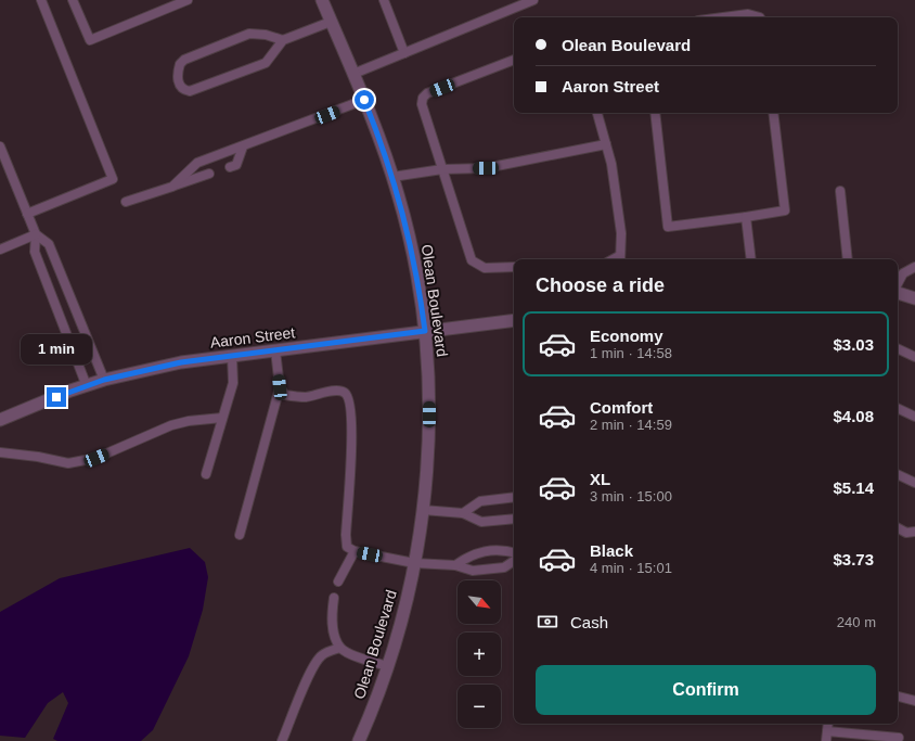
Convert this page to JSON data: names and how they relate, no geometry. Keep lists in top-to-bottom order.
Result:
{
  "streets": {
    "street": ["Olean Boulevard", "Aaron Street"]
  },
  "crossings": [
    ["Olean Boulevard", "Aaron Street"]
  ],
  "north": "bottom right",
  "page": {
    "banner": ["Olean Boulevard", "Aaron Street"],
    "heading": "Choose a ride",
    "list": [
      {
        "name": "Economy",
        "note": "1 min · 14:58",
        "value": "$3.03"
      },
      {
        "name": "Comfort",
        "note": "2 min · 14:59",
        "value": "$4.08"
      },
      {
        "name": "XL",
        "note": "3 min · 15:00",
        "value": "$5.14"
      },
      {
        "name": "Black",
        "note": "4 min · 15:01",
        "value": "$3.73"
      }
    ],
    "bubble": "1 min",
    "map_buttons": ["+", "−"],
    "pay": ["Cash", "240 m"],
    "buttons": "Confirm"
  }
}
